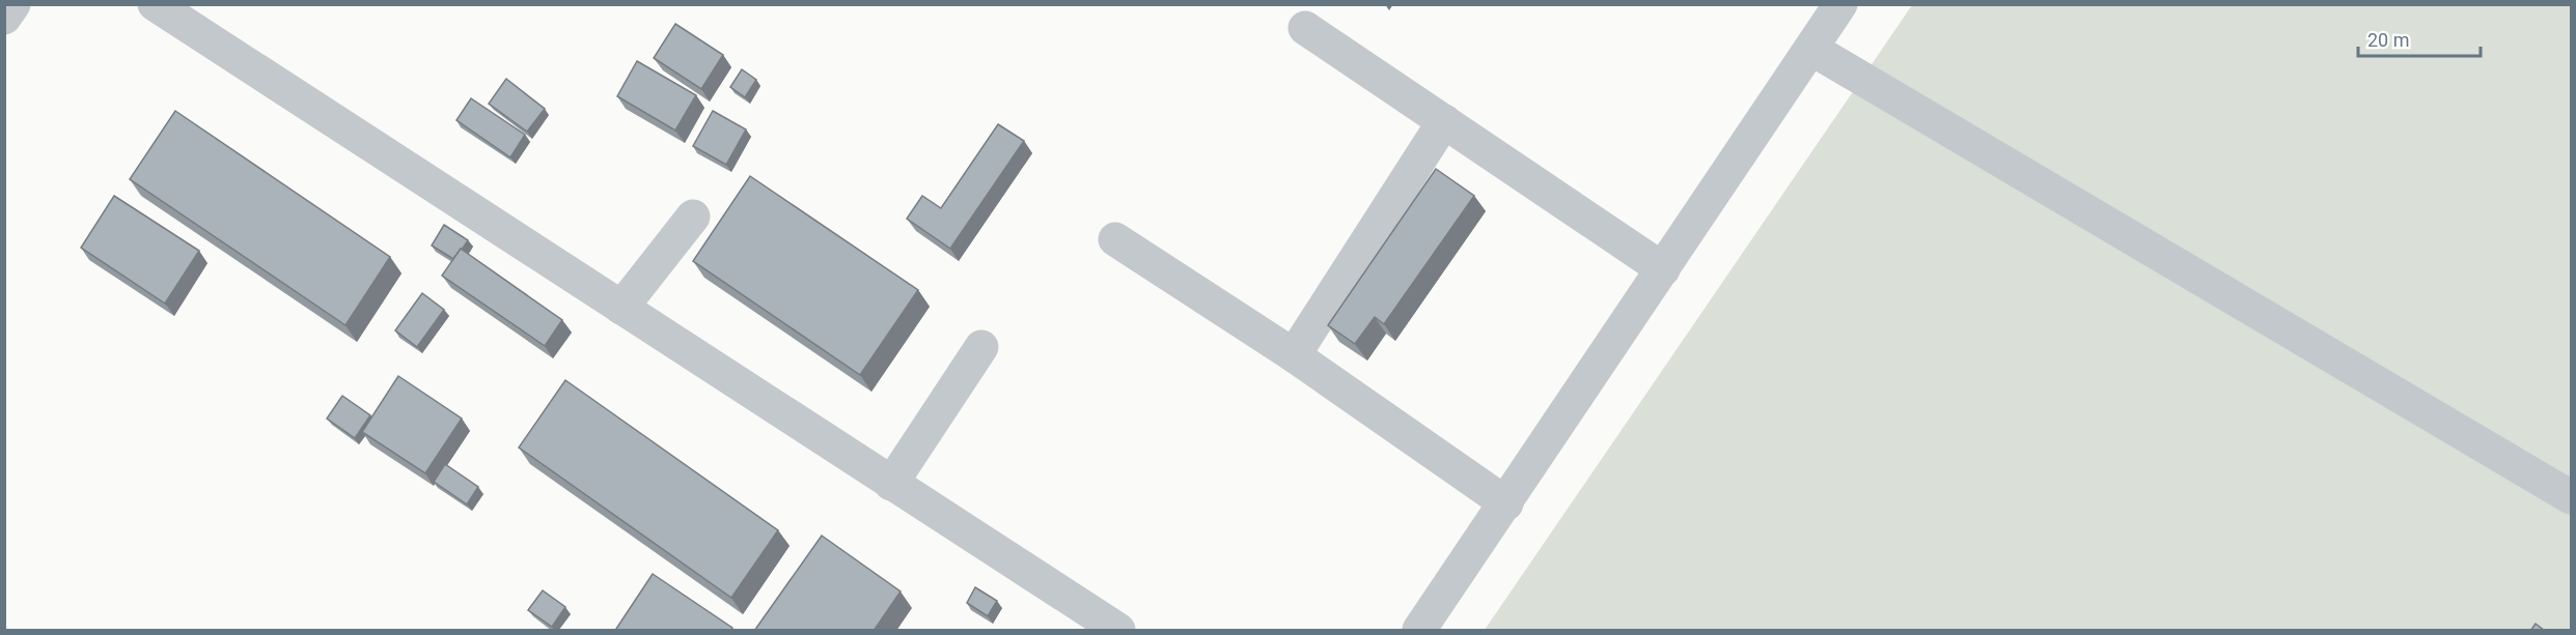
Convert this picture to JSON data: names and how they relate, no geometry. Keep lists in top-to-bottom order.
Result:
{
  "scale_bar": "20 m"
}
